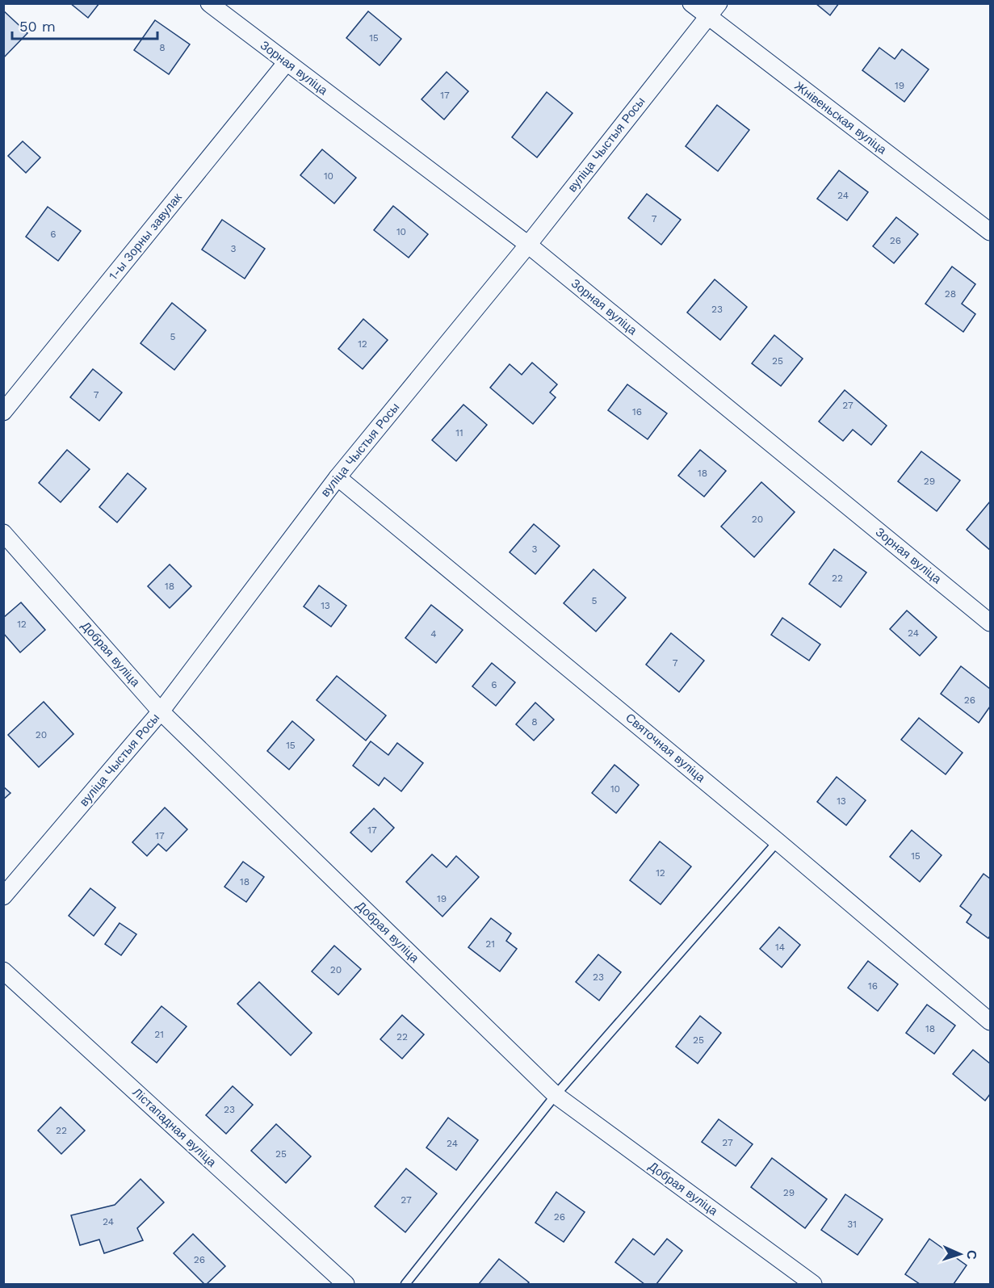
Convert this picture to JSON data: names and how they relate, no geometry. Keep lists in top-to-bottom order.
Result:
{
  "streets": {
    "street": [
      "Зорная вуліца",
      "Жнівеньская вуліца",
      "вуліца Чыстыя Росы",
      "1-ы Зорны завулак",
      "Добрая вуліца",
      "Святочная вуліца",
      "Лістападная вуліца"
    ]
  },
  "crossings": [
    ["Зорная вуліца", "вуліца Чыстыя Росы"],
    ["Зорная вуліца", "1-ы Зорны завулак"],
    ["Жнівеньская вуліца", "вуліца Чыстыя Росы"],
    ["вуліца Чыстыя Росы", "Добрая вуліца"],
    ["вуліца Чыстыя Росы", "Святочная вуліца"]
  ],
  "house_numbers": [
    "15",
    "8",
    "19",
    "17",
    "10",
    "24",
    "7",
    "10",
    "6",
    "26",
    "3",
    "28",
    "23",
    "5",
    "12",
    "25",
    "7",
    "27",
    "16",
    "11",
    "18",
    "29",
    "20",
    "3",
    "22",
    "18",
    "5",
    "13",
    "12",
    "24",
    "4",
    "7",
    "6",
    "26",
    "8",
    "20",
    "15",
    "10",
    "13",
    "17",
    "17",
    "15",
    "12",
    "18",
    "19",
    "21",
    "14",
    "20",
    "23",
    "16",
    "18",
    "21",
    "22",
    "25",
    "23",
    "22",
    "27",
    "24",
    "25",
    "29",
    "27",
    "26",
    "24",
    "31",
    "26"
  ],
  "scale_bar": "50 m",
  "north": "right"
}
